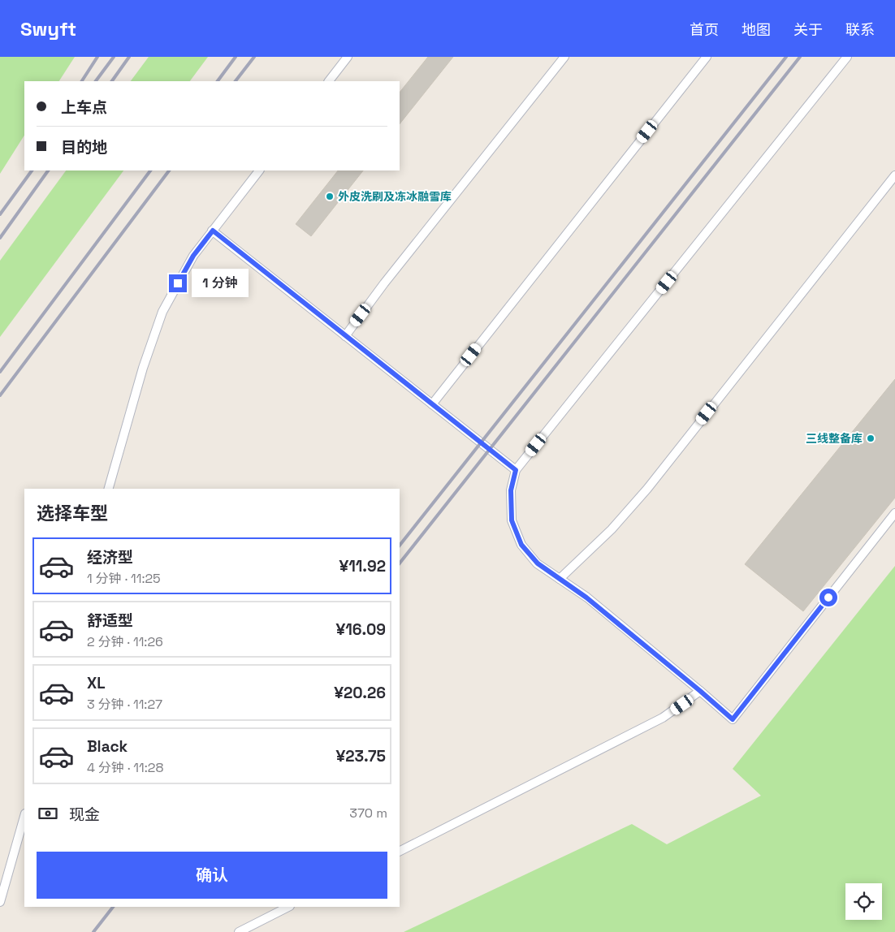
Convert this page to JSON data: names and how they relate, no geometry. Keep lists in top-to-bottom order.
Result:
{
  "places": ["外皮洗刷及冻冰融雪库", "三线整备库"],
  "page": {
    "header": "Swyft",
    "nav": [
      "首页",
      "地图",
      "关于",
      "联系"
    ],
    "banner": ["上车点", "目的地"],
    "bubble": "1 分钟",
    "heading": "选择车型",
    "list": [
      {
        "name": "经济型",
        "note": "1 分钟 · 11:25",
        "value": "¥11.92"
      },
      {
        "name": "舒适型",
        "note": "2 分钟 · 11:26",
        "value": "¥16.09"
      },
      {
        "name": "XL",
        "note": "3 分钟 · 11:27",
        "value": "¥20.26"
      },
      {
        "name": "Black",
        "note": "4 分钟 · 11:28",
        "value": "¥23.75"
      }
    ],
    "pay": ["现金", "370 m"],
    "buttons": "确认"
  }
}
